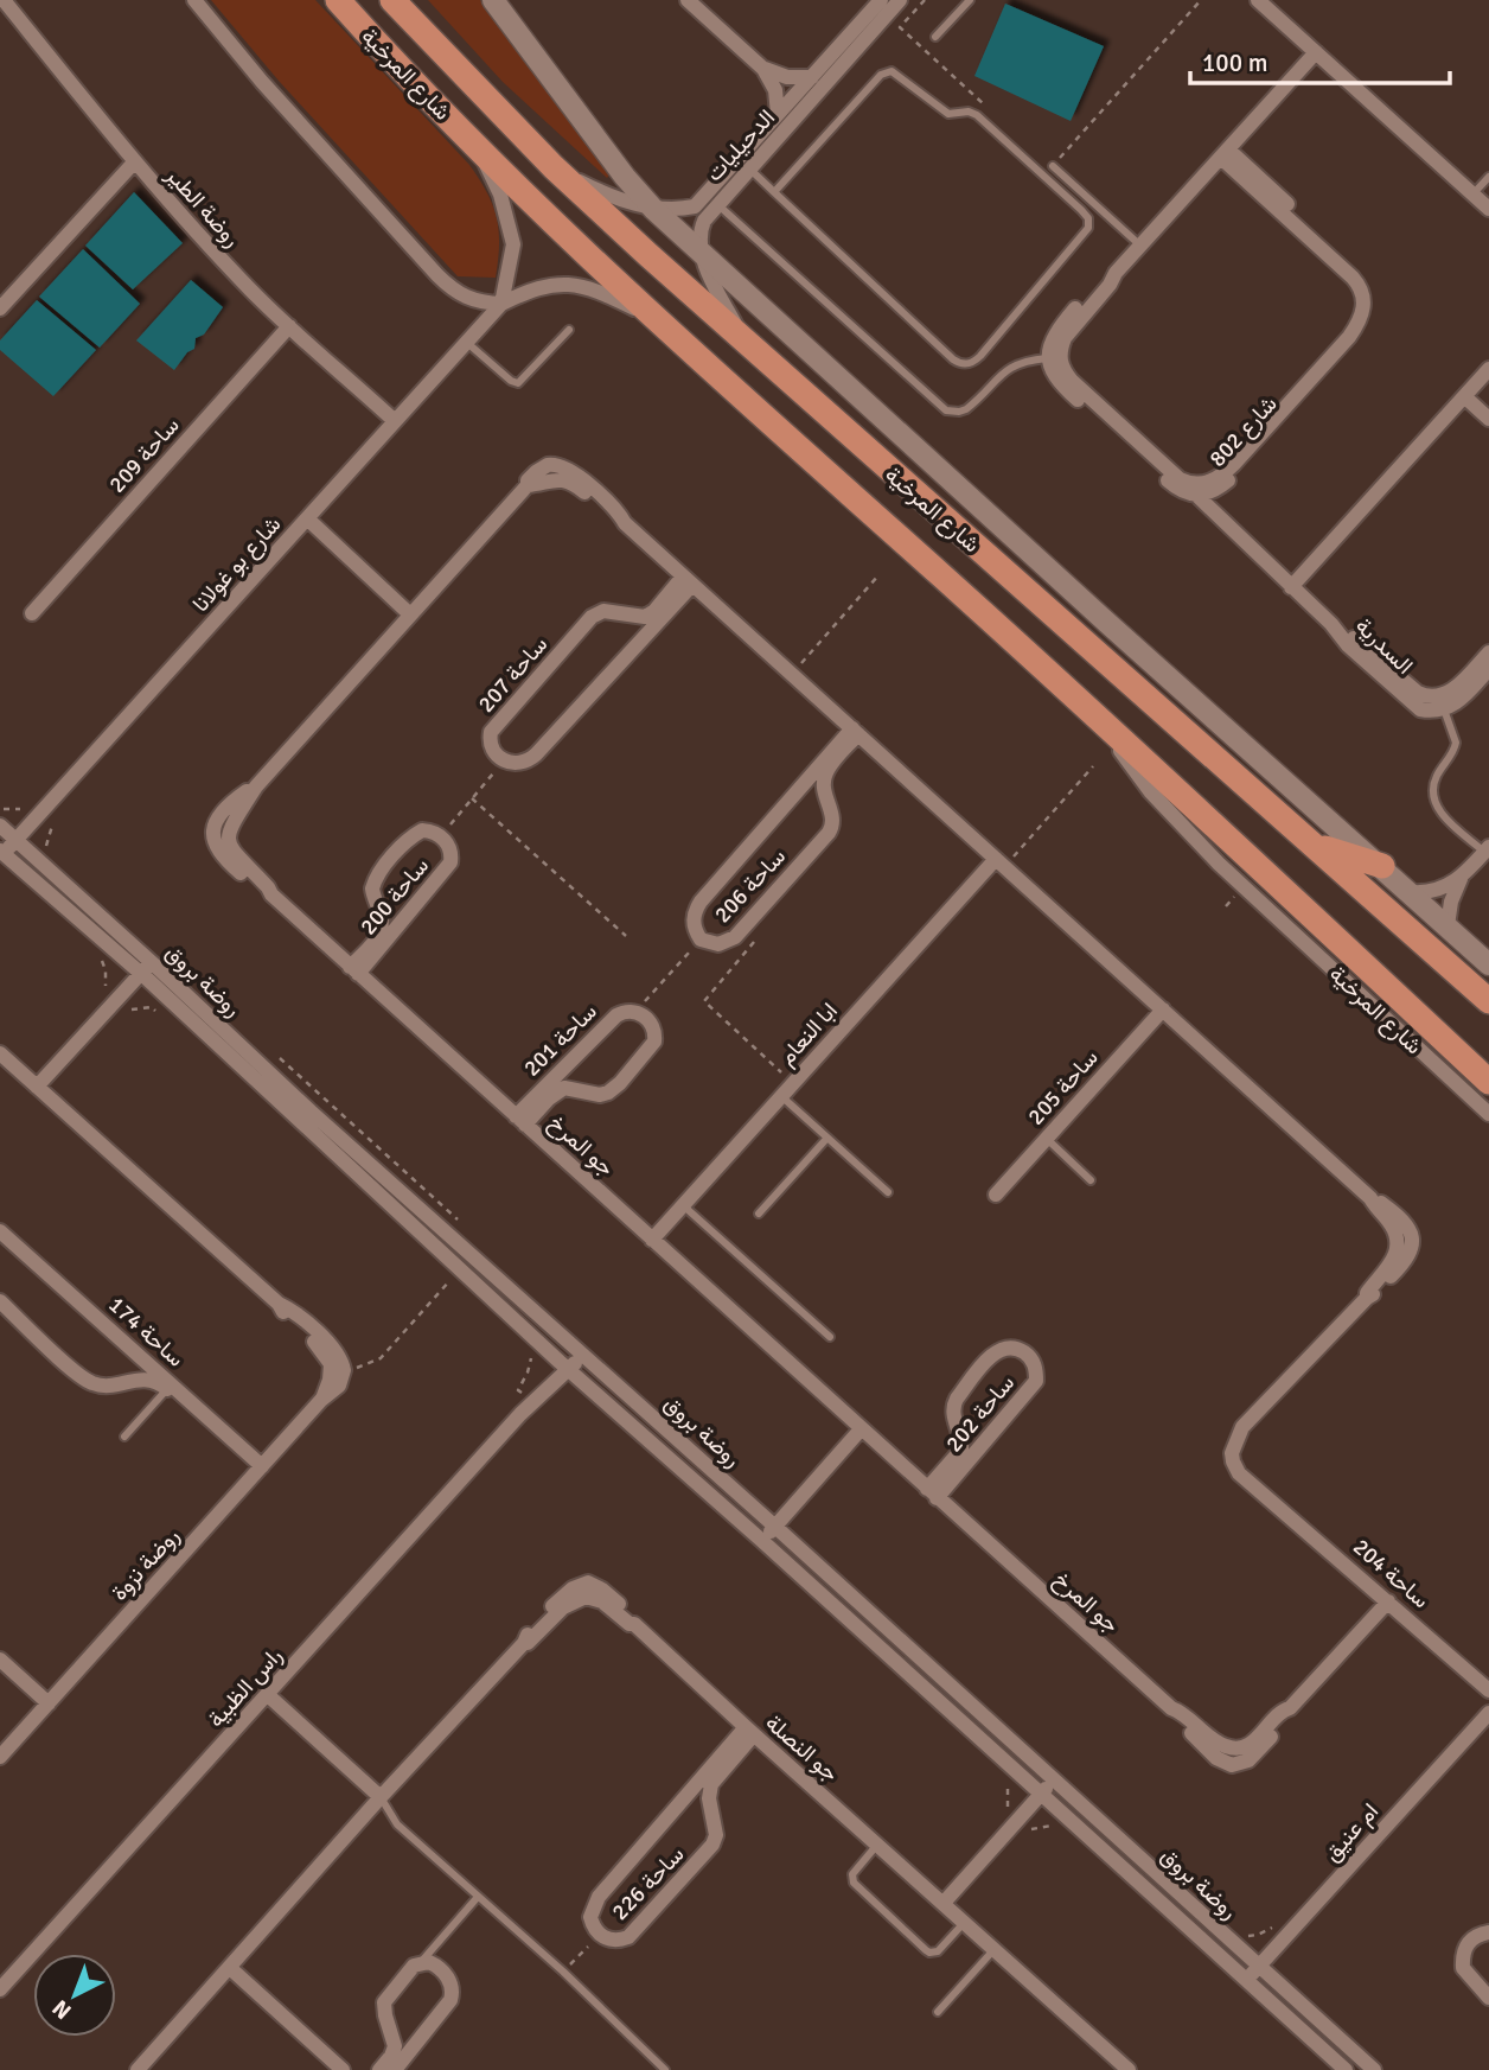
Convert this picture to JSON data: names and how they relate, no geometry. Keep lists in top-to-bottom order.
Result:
{
  "streets": {
    "highway": ["شارع المرخية"],
    "street": [
      "الدحيليات",
      "روضة الطير",
      "شارع 802",
      "ساحة 209",
      "شارع بو غولانا",
      "السدرية",
      "ساحة 207",
      "ساحة 206",
      "ساحة 200",
      "روضة بروق",
      "ابا النعام",
      "ساحة 201",
      "ساحة 205",
      "جو المرخ",
      "ساحة 174",
      "ساحة 202",
      "روضة نزوة",
      "ساحة 204",
      "راس الظبية",
      "جو النصلة",
      "ام عنيق",
      "ساحة 226"
    ]
  },
  "crossings": [
    ["شارع المرخية", "الدحيليات"],
    ["شارع المرخية", "شارع بو غولانا"],
    ["روضة الطير", "ساحة 209"],
    ["روضة الطير", "شارع بو غولانا"],
    ["شارع بو غولانا", "روضة بروق"],
    ["ساحة 207", "جو المرخ"],
    ["ساحة 206", "جو المرخ"],
    ["ساحة 200", "جو المرخ"],
    ["روضة بروق", "راس الظبية"],
    ["روضة بروق", "ام عنيق"],
    ["ابا النعام", "جو المرخ"],
    ["ساحة 201", "جو المرخ"],
    ["ساحة 205", "جو المرخ"],
    ["ساحة 205", "ساحة 204"],
    ["جو المرخ", "ساحة 202"],
    ["جو المرخ", "ساحة 204"],
    ["ساحة 174", "روضة نزوة"],
    ["جو النصلة", "ساحة 226"]
  ],
  "scale_bar": "100 m",
  "north": "bottom left"
}
